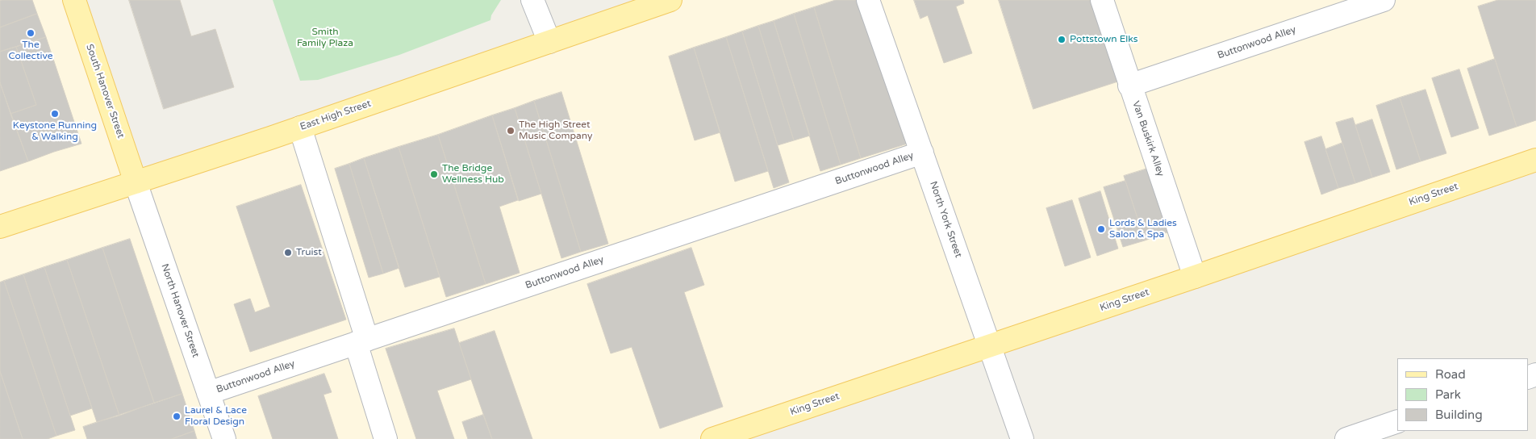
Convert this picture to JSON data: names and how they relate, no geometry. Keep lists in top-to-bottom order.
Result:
{
  "streets": {
    "main road": ["South Hanover Street", "East High Street", "King Street"],
    "street": [
      "Buttonwood Alley",
      "Van Buskirk Alley",
      "North York Street",
      "North Hanover Street"
    ]
  },
  "crossings": [
    ["Buttonwood Alley", "Van Buskirk Alley"],
    ["Buttonwood Alley", "North York Street"],
    ["Buttonwood Alley", "North Hanover Street"],
    ["South Hanover Street", "East High Street"],
    ["South Hanover Street", "North Hanover Street"],
    ["East High Street", "North Hanover Street"],
    ["Van Buskirk Alley", "King Street"],
    ["King Street", "North York Street"]
  ],
  "parks": ["Smith Family Plaza"],
  "places": [
    "The Collective",
    "Pottstown Elks",
    "Keystone Running & Walking",
    "The High Street Music Company",
    "The Bridge Wellness Hub",
    "Lords & Ladies Salon & Spa",
    "Truist",
    "Laurel & Lace Floral Design"
  ],
  "legend": ["Road", "Park", "Building"]
}
